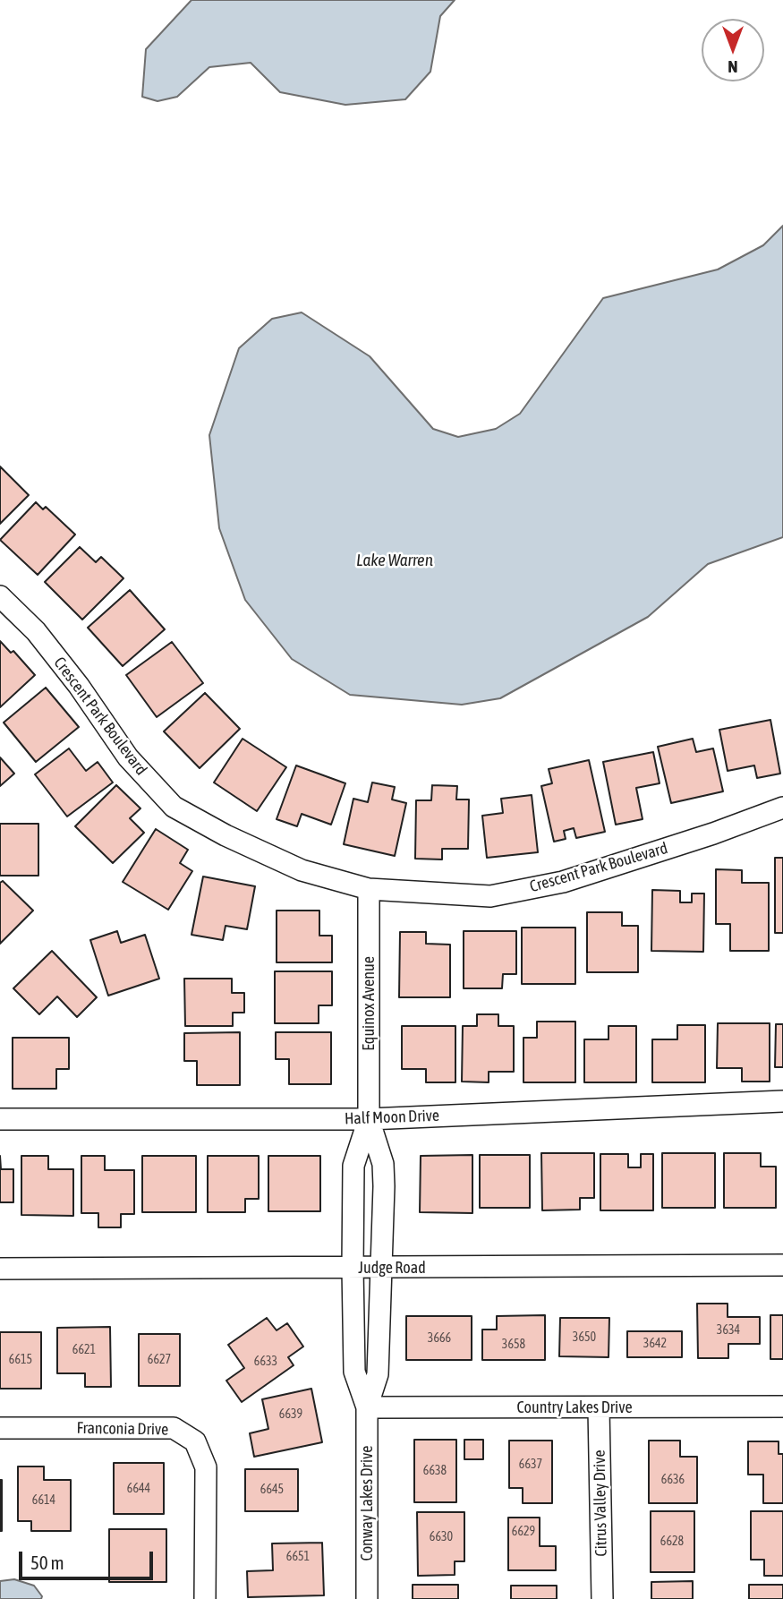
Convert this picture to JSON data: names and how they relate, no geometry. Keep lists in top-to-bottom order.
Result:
{
  "streets": {
    "street": [
      "Crescent Park Boulevard",
      "Equinox Avenue",
      "Half Moon Drive",
      "Judge Road",
      "Country Lakes Drive",
      "Franconia Drive",
      "Conway Lakes Drive",
      "Citrus Valley Drive"
    ]
  },
  "crossings": [
    ["Crescent Park Boulevard", "Equinox Avenue"],
    ["Equinox Avenue", "Half Moon Drive"],
    ["Equinox Avenue", "Judge Road"],
    ["Equinox Avenue", "Conway Lakes Drive"],
    ["Judge Road", "Conway Lakes Drive"],
    ["Country Lakes Drive", "Conway Lakes Drive"],
    ["Country Lakes Drive", "Citrus Valley Drive"]
  ],
  "water": ["Lake Warren"],
  "house_numbers": [
    "3634",
    "3650",
    "3666",
    "3642",
    "3658",
    "6621",
    "6615",
    "6627",
    "6633",
    "6639",
    "6637",
    "6638",
    "6636",
    "6644",
    "6645",
    "6614",
    "6629",
    "6630",
    "6628",
    "6651"
  ],
  "scale_bar": "50 m",
  "north": "bottom"
}
